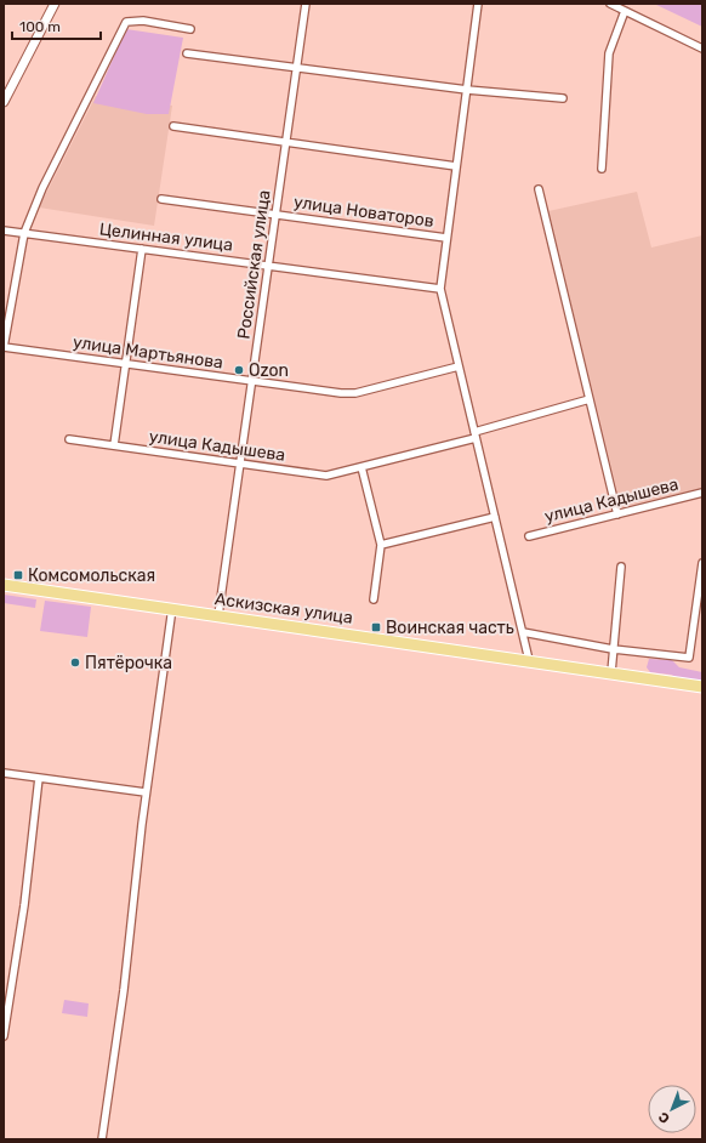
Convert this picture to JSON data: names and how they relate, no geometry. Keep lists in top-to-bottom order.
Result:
{
  "streets": {
    "main road": ["Аскизская улица"],
    "street": [
      "улица Новаторов",
      "Целинная улица",
      "Российская улица",
      "улица Мартьянова",
      "улица Кадышева"
    ]
  },
  "crossings": [
    ["улица Новаторов", "Целинная улица"],
    ["улица Новаторов", "Российская улица"],
    ["улица Новаторов", "улица Мартьянова"],
    ["улица Новаторов", "улица Кадышева"],
    ["улица Новаторов", "Аскизская улица"],
    ["Целинная улица", "Российская улица"],
    ["Российская улица", "улица Мартьянова"],
    ["Российская улица", "улица Кадышева"],
    ["Российская улица", "Аскизская улица"]
  ],
  "places": {
    "other": ["Ozon", "Пятёрочка"],
    "transit": ["Комсомольская", "Воинская часть"]
  },
  "scale_bar": "100 m",
  "north": "bottom left"
}
